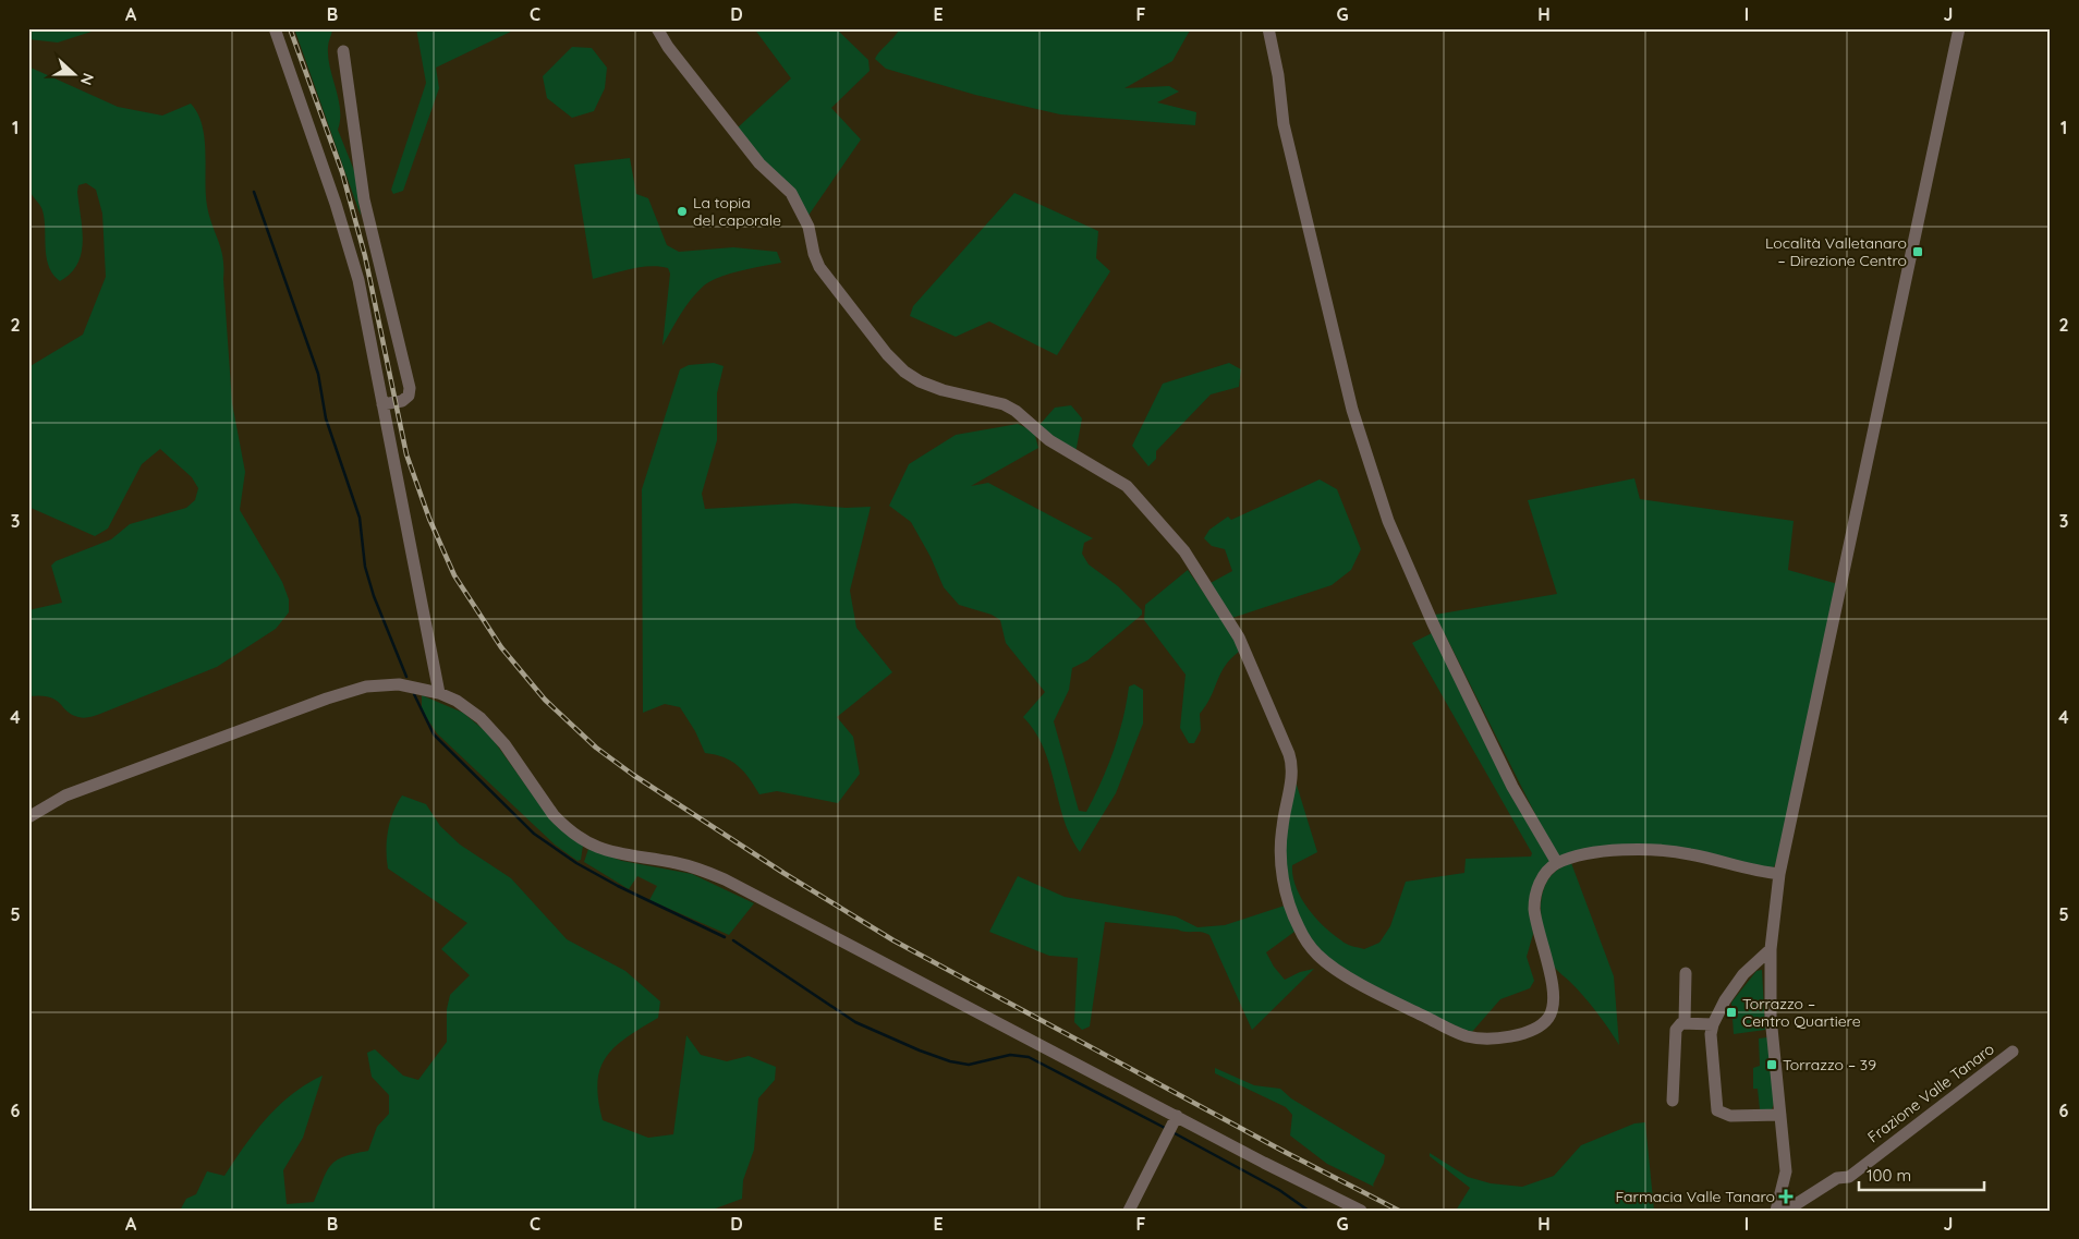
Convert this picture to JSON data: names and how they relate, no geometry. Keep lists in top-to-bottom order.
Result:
{
  "streets": {
    "street": ["Frazione Valle Tanaro"]
  },
  "places": {
    "other": ["La topia del caporale"],
    "transit": ["Località Valletanaro – Direzione Centro", "Torrazzo – Centro Quartiere", "Torrazzo – 39"],
    "health": ["Farmacia Valle Tanaro"]
  },
  "scale_bar": "100 m",
  "north": "right",
  "grid": {
    "columns": [
      "A",
      "B",
      "C",
      "D",
      "E",
      "F",
      "G",
      "H",
      "I",
      "J"
    ],
    "rows": [
      "1",
      "2",
      "3",
      "4",
      "5",
      "6"
    ]
  }
}
